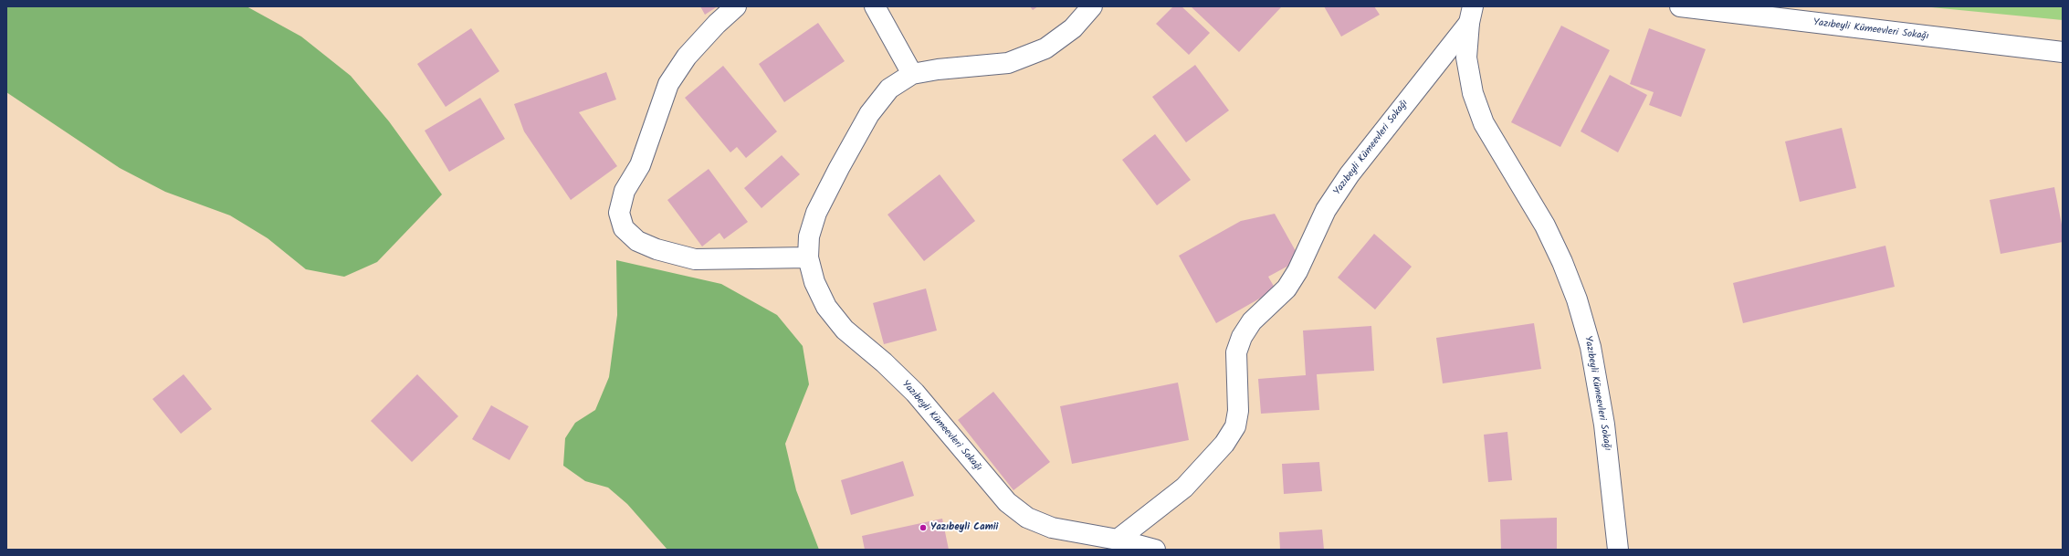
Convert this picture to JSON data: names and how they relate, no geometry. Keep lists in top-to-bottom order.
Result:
{
  "streets": {
    "street": ["Yazıbeyli Kümeevleri Sokağı"]
  },
  "places": ["Yazıbeyli Camii"]
}
